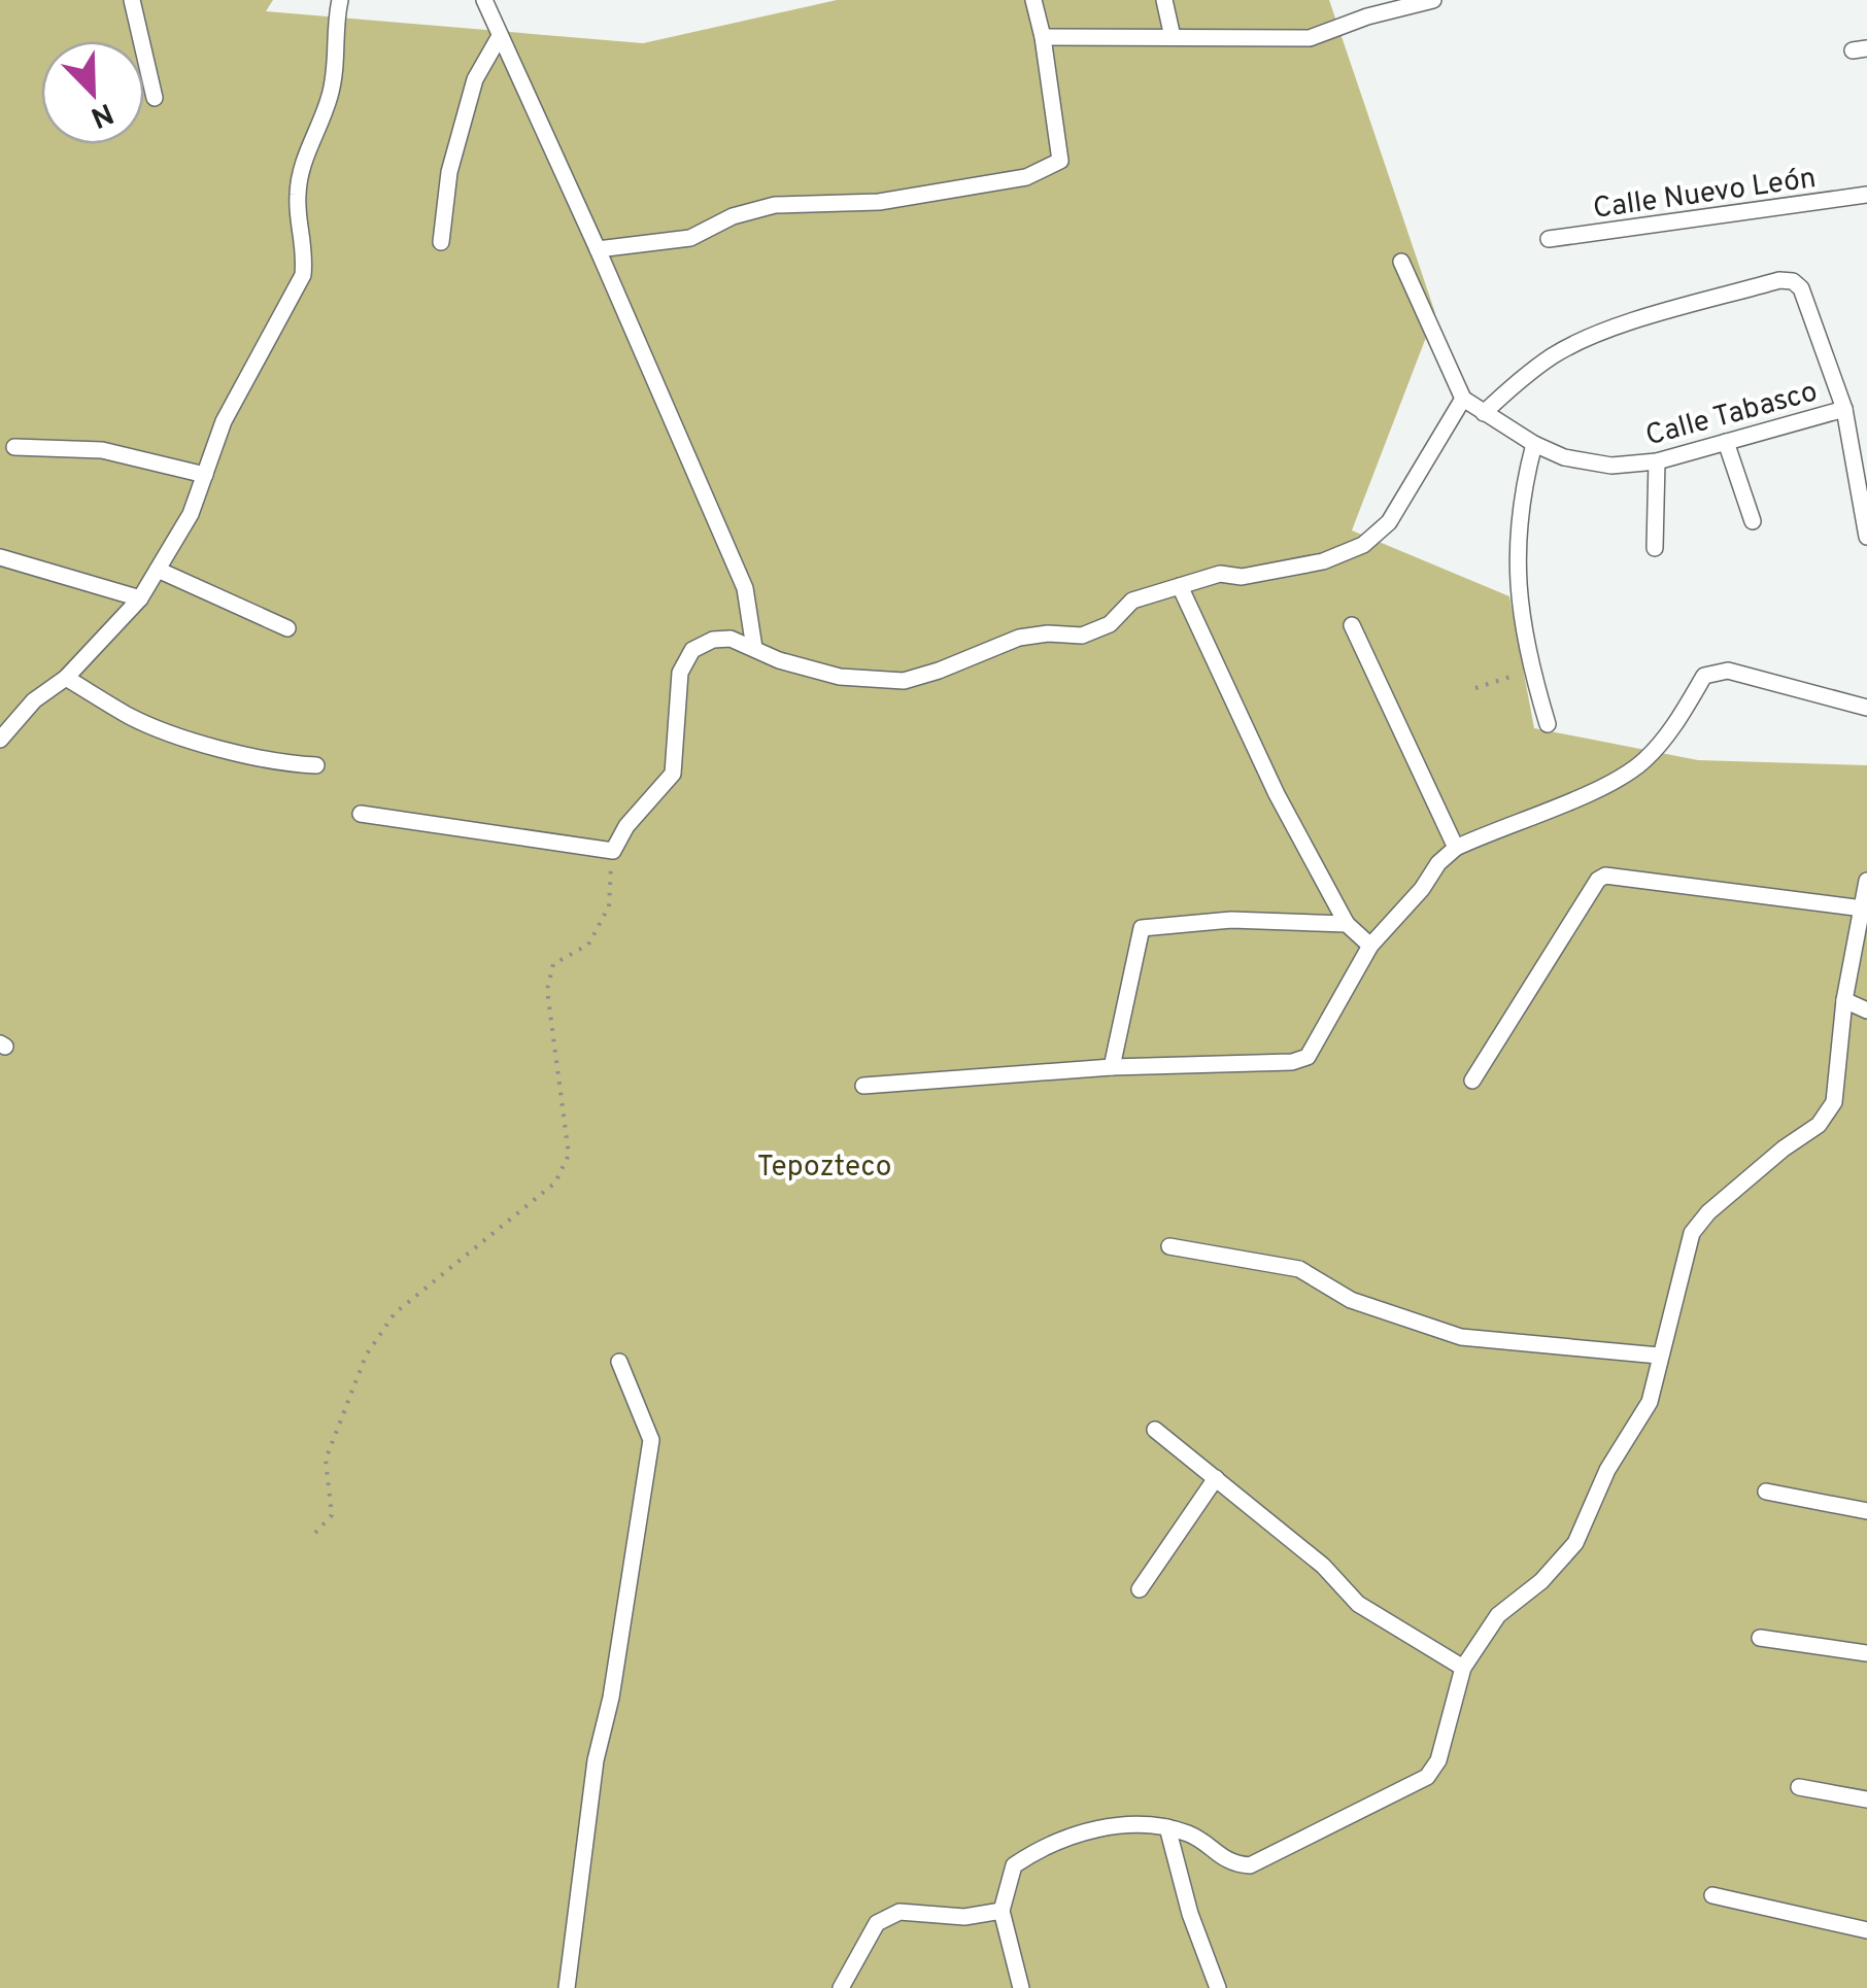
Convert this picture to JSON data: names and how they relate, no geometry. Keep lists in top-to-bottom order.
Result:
{
  "streets": {
    "street": ["Calle Nuevo León", "Calle Tabasco"]
  },
  "parks": ["Tepozteco"],
  "north": "bottom right"
}
